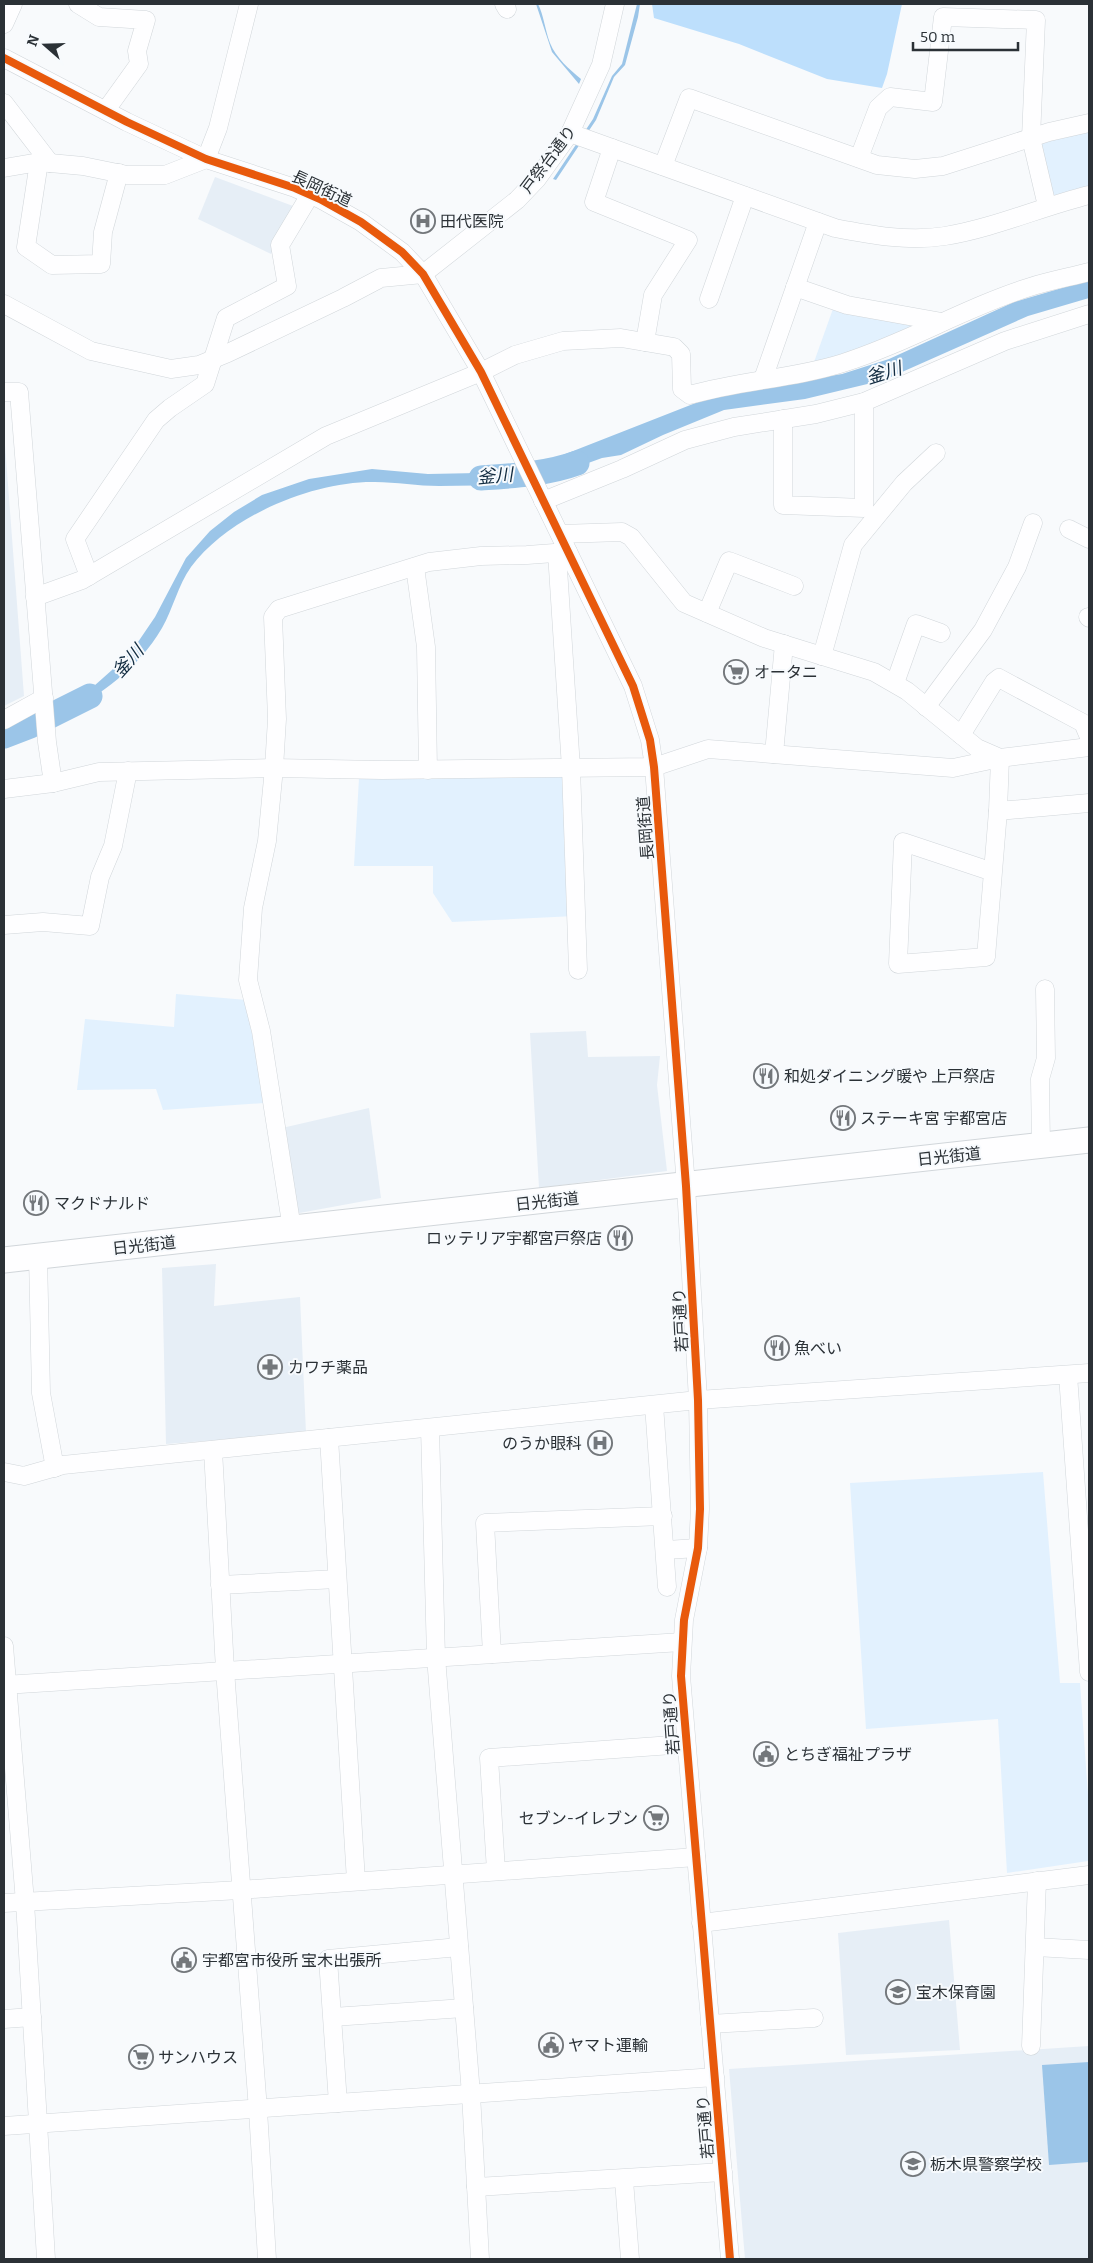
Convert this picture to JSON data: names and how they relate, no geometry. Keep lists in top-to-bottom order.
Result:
{
  "streets": {
    "highway": ["日光街道"],
    "street": ["戸祭台通り", "長岡街道", "若戸通り"]
  },
  "crossings": [
    ["戸祭台通り", "長岡街道"],
    ["長岡街道", "日光街道"],
    ["長岡街道", "若戸通り"],
    ["日光街道", "若戸通り"]
  ],
  "water": ["釜川"],
  "places": {
    "hospital": ["田代医院", "のうか眼科"],
    "supermarket": ["オータニ", "セブン-イレブン", "サンハウス"],
    "restaurant": [
      "和処ダイニング暖や 上戸祭店",
      "ステーキ宮 宇都宮店",
      "マクドナルド",
      "ロッテリア宇都宮戸祭店",
      "魚べい"
    ],
    "pharmacy": ["カワチ薬品"],
    "public building": ["とちぎ福祉プラザ", "宇都宮市役所 宝木出張所", "ヤマト運輸"],
    "school or university": ["宝木保育園", "栃木県警察学校"]
  },
  "scale_bar": "50 m",
  "north": "left"
}
